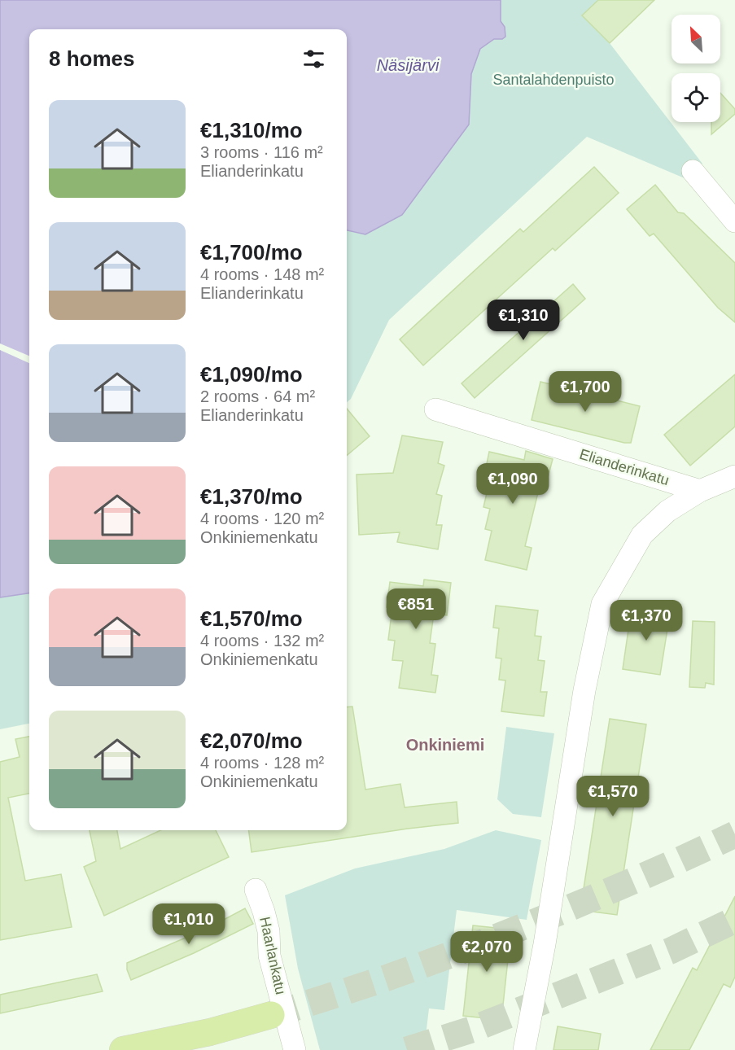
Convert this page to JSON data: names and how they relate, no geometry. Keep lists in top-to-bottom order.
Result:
{
  "streets": {
    "street": ["Elianderinkatu", "Haarlankatu"]
  },
  "districts": ["Onkiniemi"],
  "water": ["Näsijärvi"],
  "parks": ["Santalahdenpuisto"],
  "north": "top left",
  "page": {
    "heading": "8 homes",
    "list": [
      {
        "name": "€1,310/mo",
        "note": "3 rooms · 116 m² · Elianderinkatu"
      },
      {
        "name": "€1,700/mo",
        "note": "4 rooms · 148 m² · Elianderinkatu"
      },
      {
        "name": "€1,090/mo",
        "note": "2 rooms · 64 m² · Elianderinkatu"
      },
      {
        "name": "€1,370/mo",
        "note": "4 rooms · 120 m² · Onkiniemenkatu"
      },
      {
        "name": "€1,570/mo",
        "note": "4 rooms · 132 m² · Onkiniemenkatu"
      },
      {
        "name": "€2,070/mo",
        "note": "4 rooms · 128 m² · Onkiniemenkatu"
      }
    ],
    "price": [
      "€1,310",
      "€1,700",
      "€1,090",
      "€851",
      "€1,370",
      "€1,570",
      "€1,010",
      "€2,070"
    ]
  }
}
